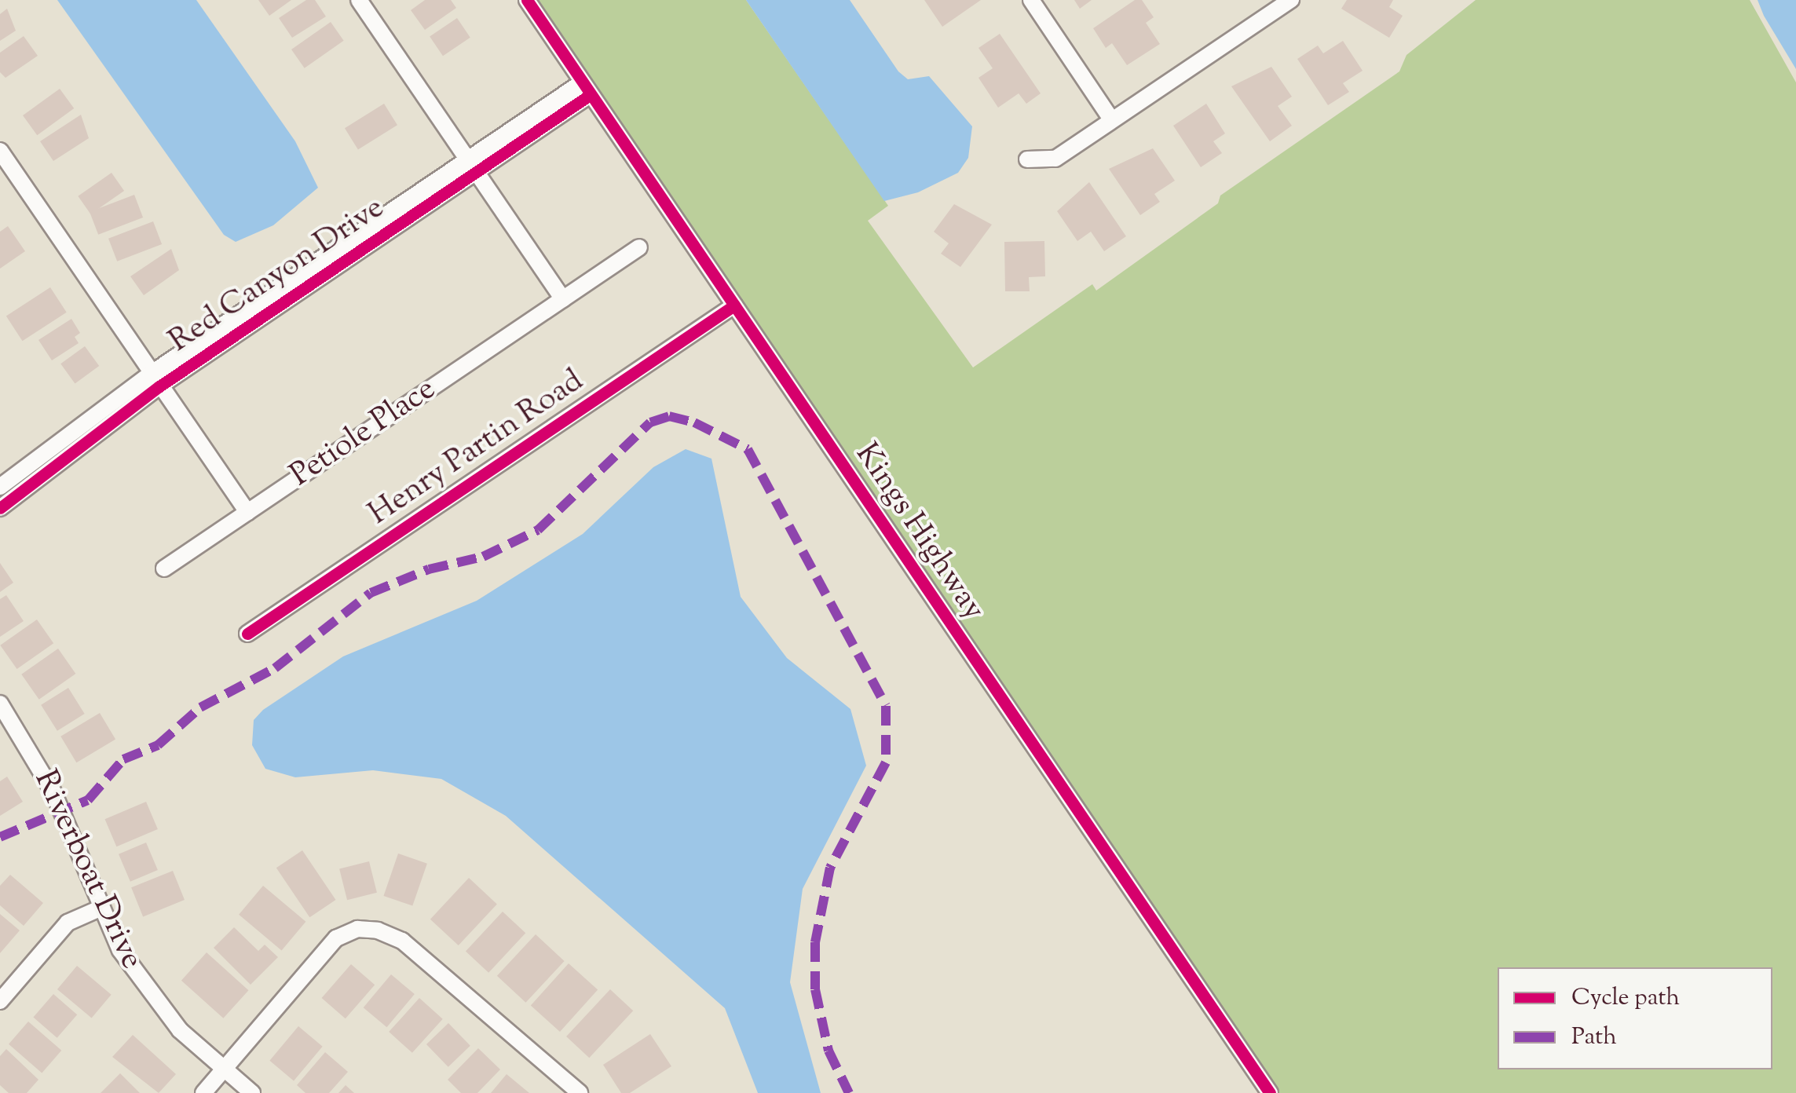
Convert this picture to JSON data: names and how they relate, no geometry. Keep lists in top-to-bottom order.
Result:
{
  "streets": {
    "street": [
      "Red Canyon Drive",
      "Petiole Place",
      "Henry Partin Road",
      "Kings Highway",
      "Riverboat Drive"
    ]
  },
  "crossings": [
    ["Red Canyon Drive", "Kings Highway"],
    ["Henry Partin Road", "Kings Highway"]
  ],
  "legend": ["Cycle path", "Path"]
}
